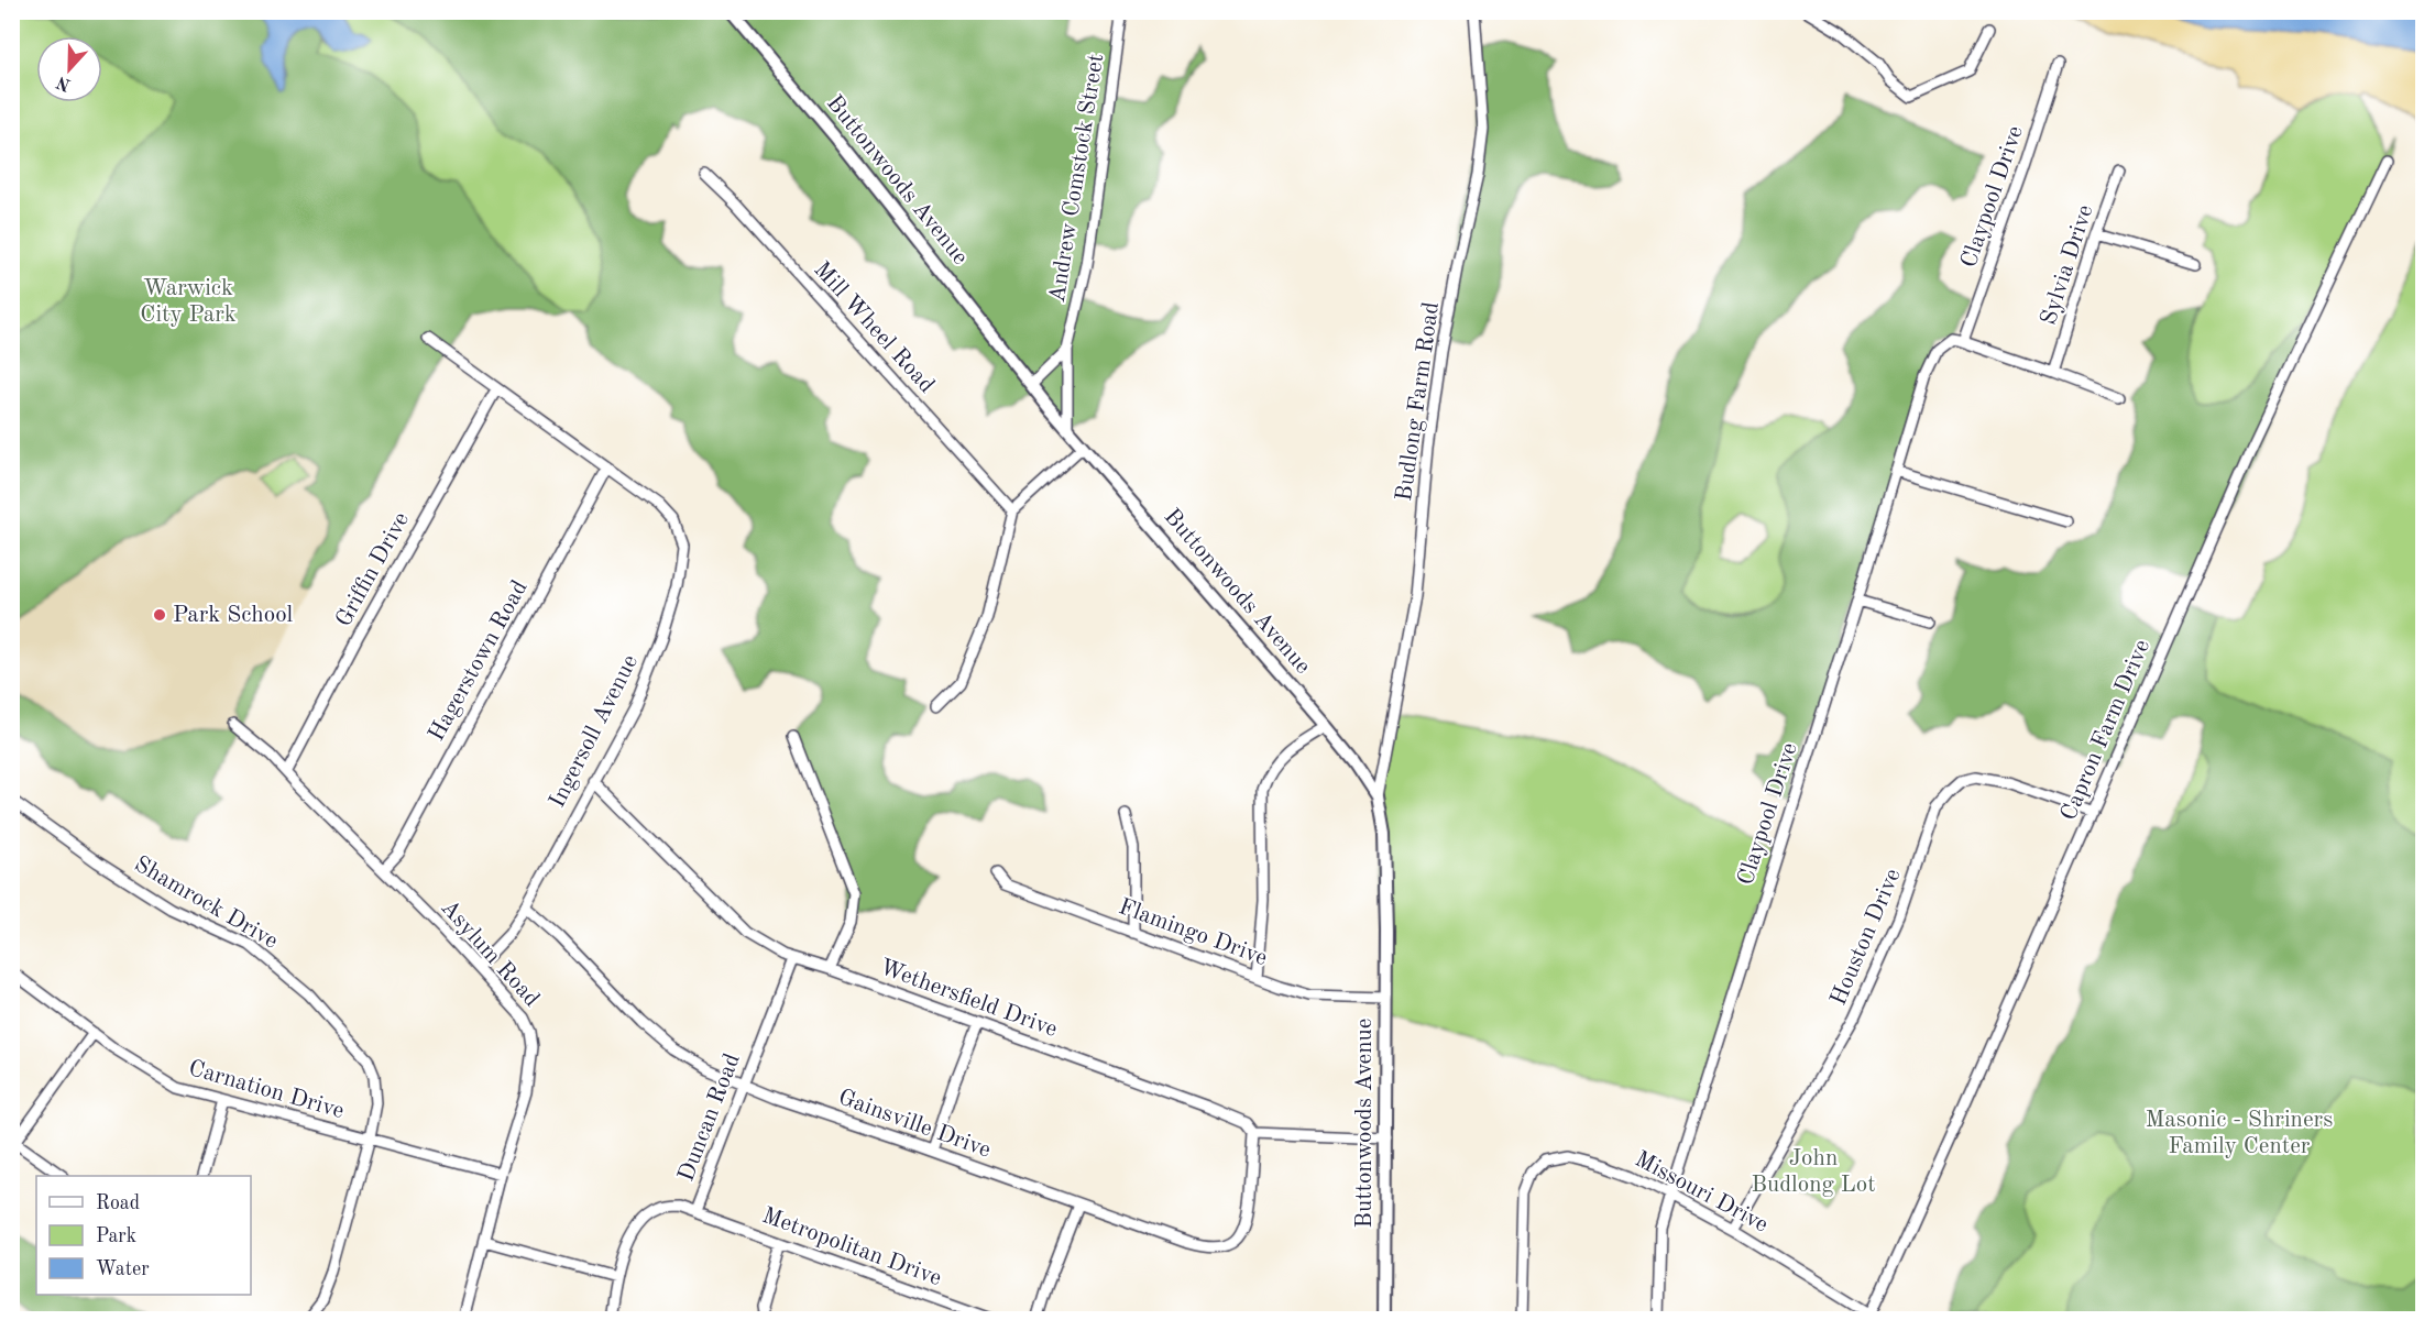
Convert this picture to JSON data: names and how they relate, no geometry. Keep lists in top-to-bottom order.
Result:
{
  "streets": {
    "street": [
      "Andrew Comstock Street",
      "Buttonwoods Avenue",
      "Claypool Drive",
      "Sylvia Drive",
      "Mill Wheel Road",
      "Budlong Farm Road",
      "Griffin Drive",
      "Hagerstown Road",
      "Capron Farm Drive",
      "Ingersoll Avenue",
      "Shamrock Drive",
      "Flamingo Drive",
      "Houston Drive",
      "Asylum Road",
      "Wethersfield Drive",
      "Carnation Drive",
      "Duncan Road",
      "Gainsville Drive",
      "Missouri Drive",
      "Metropolitan Drive"
    ]
  },
  "crossings": [
    ["Andrew Comstock Street", "Buttonwoods Avenue"],
    ["Buttonwoods Avenue", "Budlong Farm Road"],
    ["Buttonwoods Avenue", "Flamingo Drive"],
    ["Claypool Drive", "Missouri Drive"],
    ["Griffin Drive", "Ingersoll Avenue"],
    ["Griffin Drive", "Asylum Road"],
    ["Hagerstown Road", "Ingersoll Avenue"],
    ["Hagerstown Road", "Asylum Road"],
    ["Capron Farm Drive", "Houston Drive"],
    ["Capron Farm Drive", "Missouri Drive"],
    ["Ingersoll Avenue", "Asylum Road"],
    ["Ingersoll Avenue", "Wethersfield Drive"],
    ["Ingersoll Avenue", "Gainsville Drive"],
    ["Shamrock Drive", "Carnation Drive"],
    ["Houston Drive", "Missouri Drive"],
    ["Asylum Road", "Carnation Drive"],
    ["Wethersfield Drive", "Duncan Road"],
    ["Wethersfield Drive", "Gainsville Drive"],
    ["Duncan Road", "Gainsville Drive"],
    ["Duncan Road", "Metropolitan Drive"]
  ],
  "parks": ["Warwick City Park", "Masonic - Shriners Family Center", "John Budlong Lot"],
  "places": ["Park School"],
  "legend": ["Road", "Park", "Water"],
  "north": "bottom"
}
